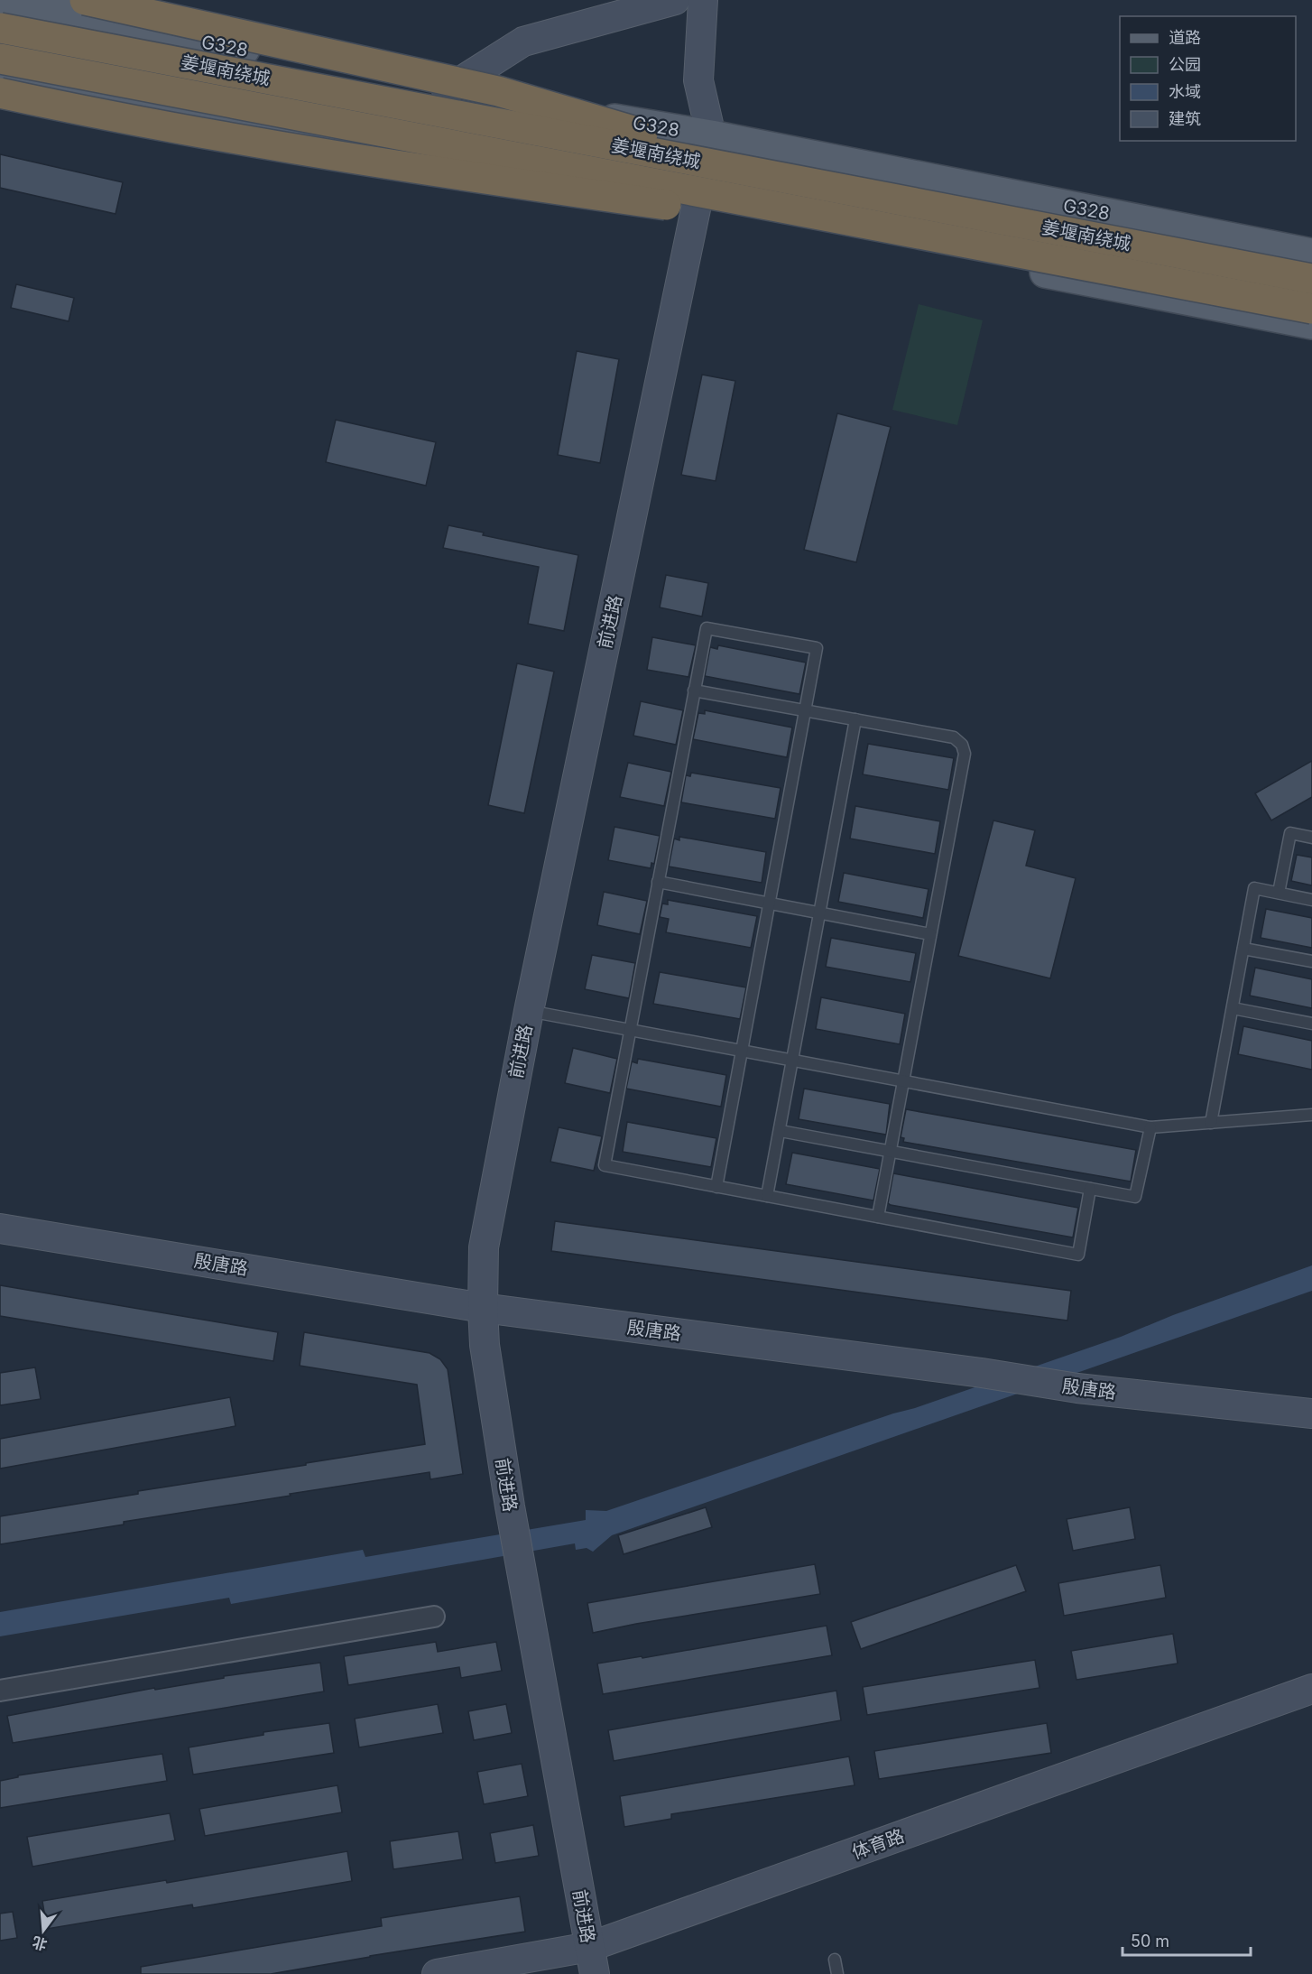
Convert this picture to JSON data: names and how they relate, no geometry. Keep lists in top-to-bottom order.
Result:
{
  "streets": {
    "highway": ["姜堰南绕城"],
    "main road": ["G328"],
    "street": ["前进路", "殷唐路", "体育路"]
  },
  "crossings": [
    ["G328", "前进路"],
    ["前进路", "殷唐路"],
    ["前进路", "体育路"]
  ],
  "legend": [
    "道路",
    "公园",
    "水域",
    "建筑"
  ],
  "scale_bar": "50 m",
  "north": "bottom"
}
